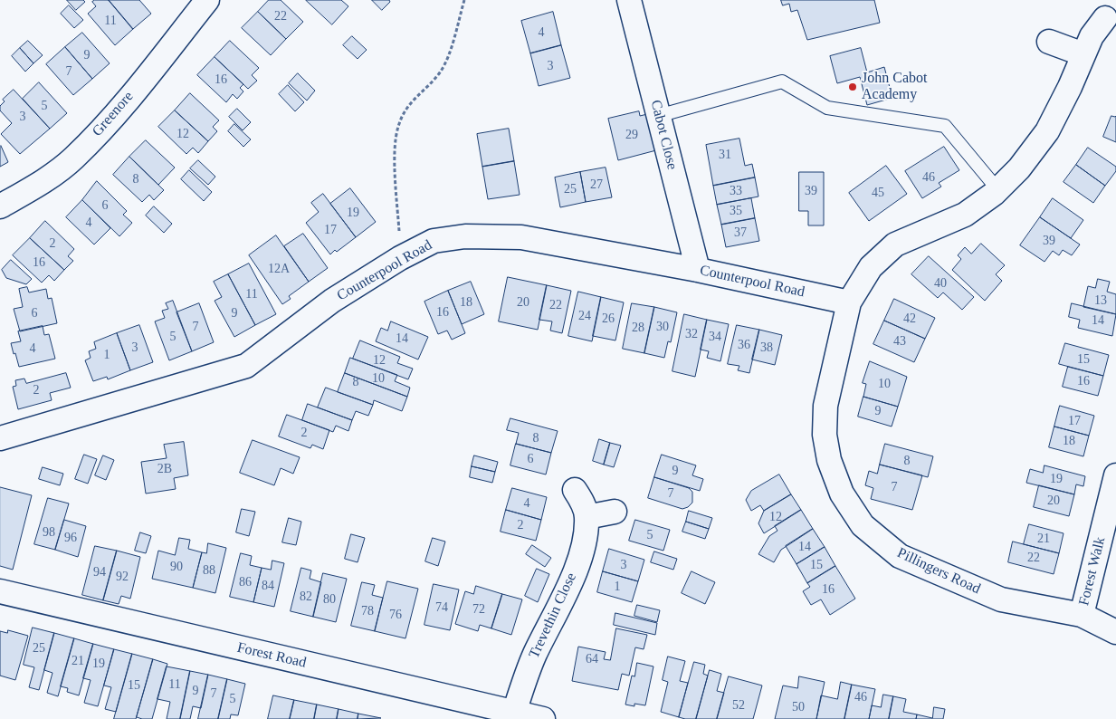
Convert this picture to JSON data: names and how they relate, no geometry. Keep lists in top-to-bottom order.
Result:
{
  "streets": {
    "street": [
      "Greenore",
      "Cabot Close",
      "Counterpool Road",
      "Pillingers Road",
      "Forest Walk",
      "Trevethin Close",
      "Forest Road"
    ]
  },
  "crossings": [
    ["Cabot Close", "Counterpool Road"],
    ["Counterpool Road", "Pillingers Road"],
    ["Pillingers Road", "Forest Walk"],
    ["Trevethin Close", "Forest Road"]
  ],
  "places": ["John Cabot Academy"],
  "house_numbers": [
    "22",
    "11",
    "4",
    "9",
    "3",
    "7",
    "16",
    "5",
    "3",
    "12",
    "29",
    "31",
    "46",
    "8",
    "27",
    "25",
    "33",
    "39",
    "45",
    "6",
    "35",
    "19",
    "4",
    "17",
    "37",
    "39",
    "2",
    "16",
    "12A",
    "40",
    "11",
    "13",
    "18",
    "20",
    "22",
    "16",
    "6",
    "9",
    "24",
    "26",
    "42",
    "14",
    "7",
    "30",
    "28",
    "32",
    "5",
    "34",
    "14",
    "43",
    "36",
    "3",
    "38",
    "4",
    "1",
    "15",
    "12",
    "10",
    "16",
    "8",
    "10",
    "2",
    "9",
    "17",
    "2",
    "8",
    "18",
    "6",
    "8",
    "2B",
    "9",
    "19",
    "7",
    "7",
    "20",
    "4",
    "12",
    "2",
    "98",
    "5",
    "96",
    "21",
    "14",
    "22",
    "3",
    "15",
    "90",
    "88",
    "94",
    "92",
    "86",
    "84",
    "1",
    "16",
    "82",
    "80",
    "74",
    "72",
    "78",
    "76",
    "25",
    "64",
    "21",
    "19",
    "11",
    "15",
    "9",
    "7",
    "46",
    "5",
    "52",
    "50"
  ]
}
